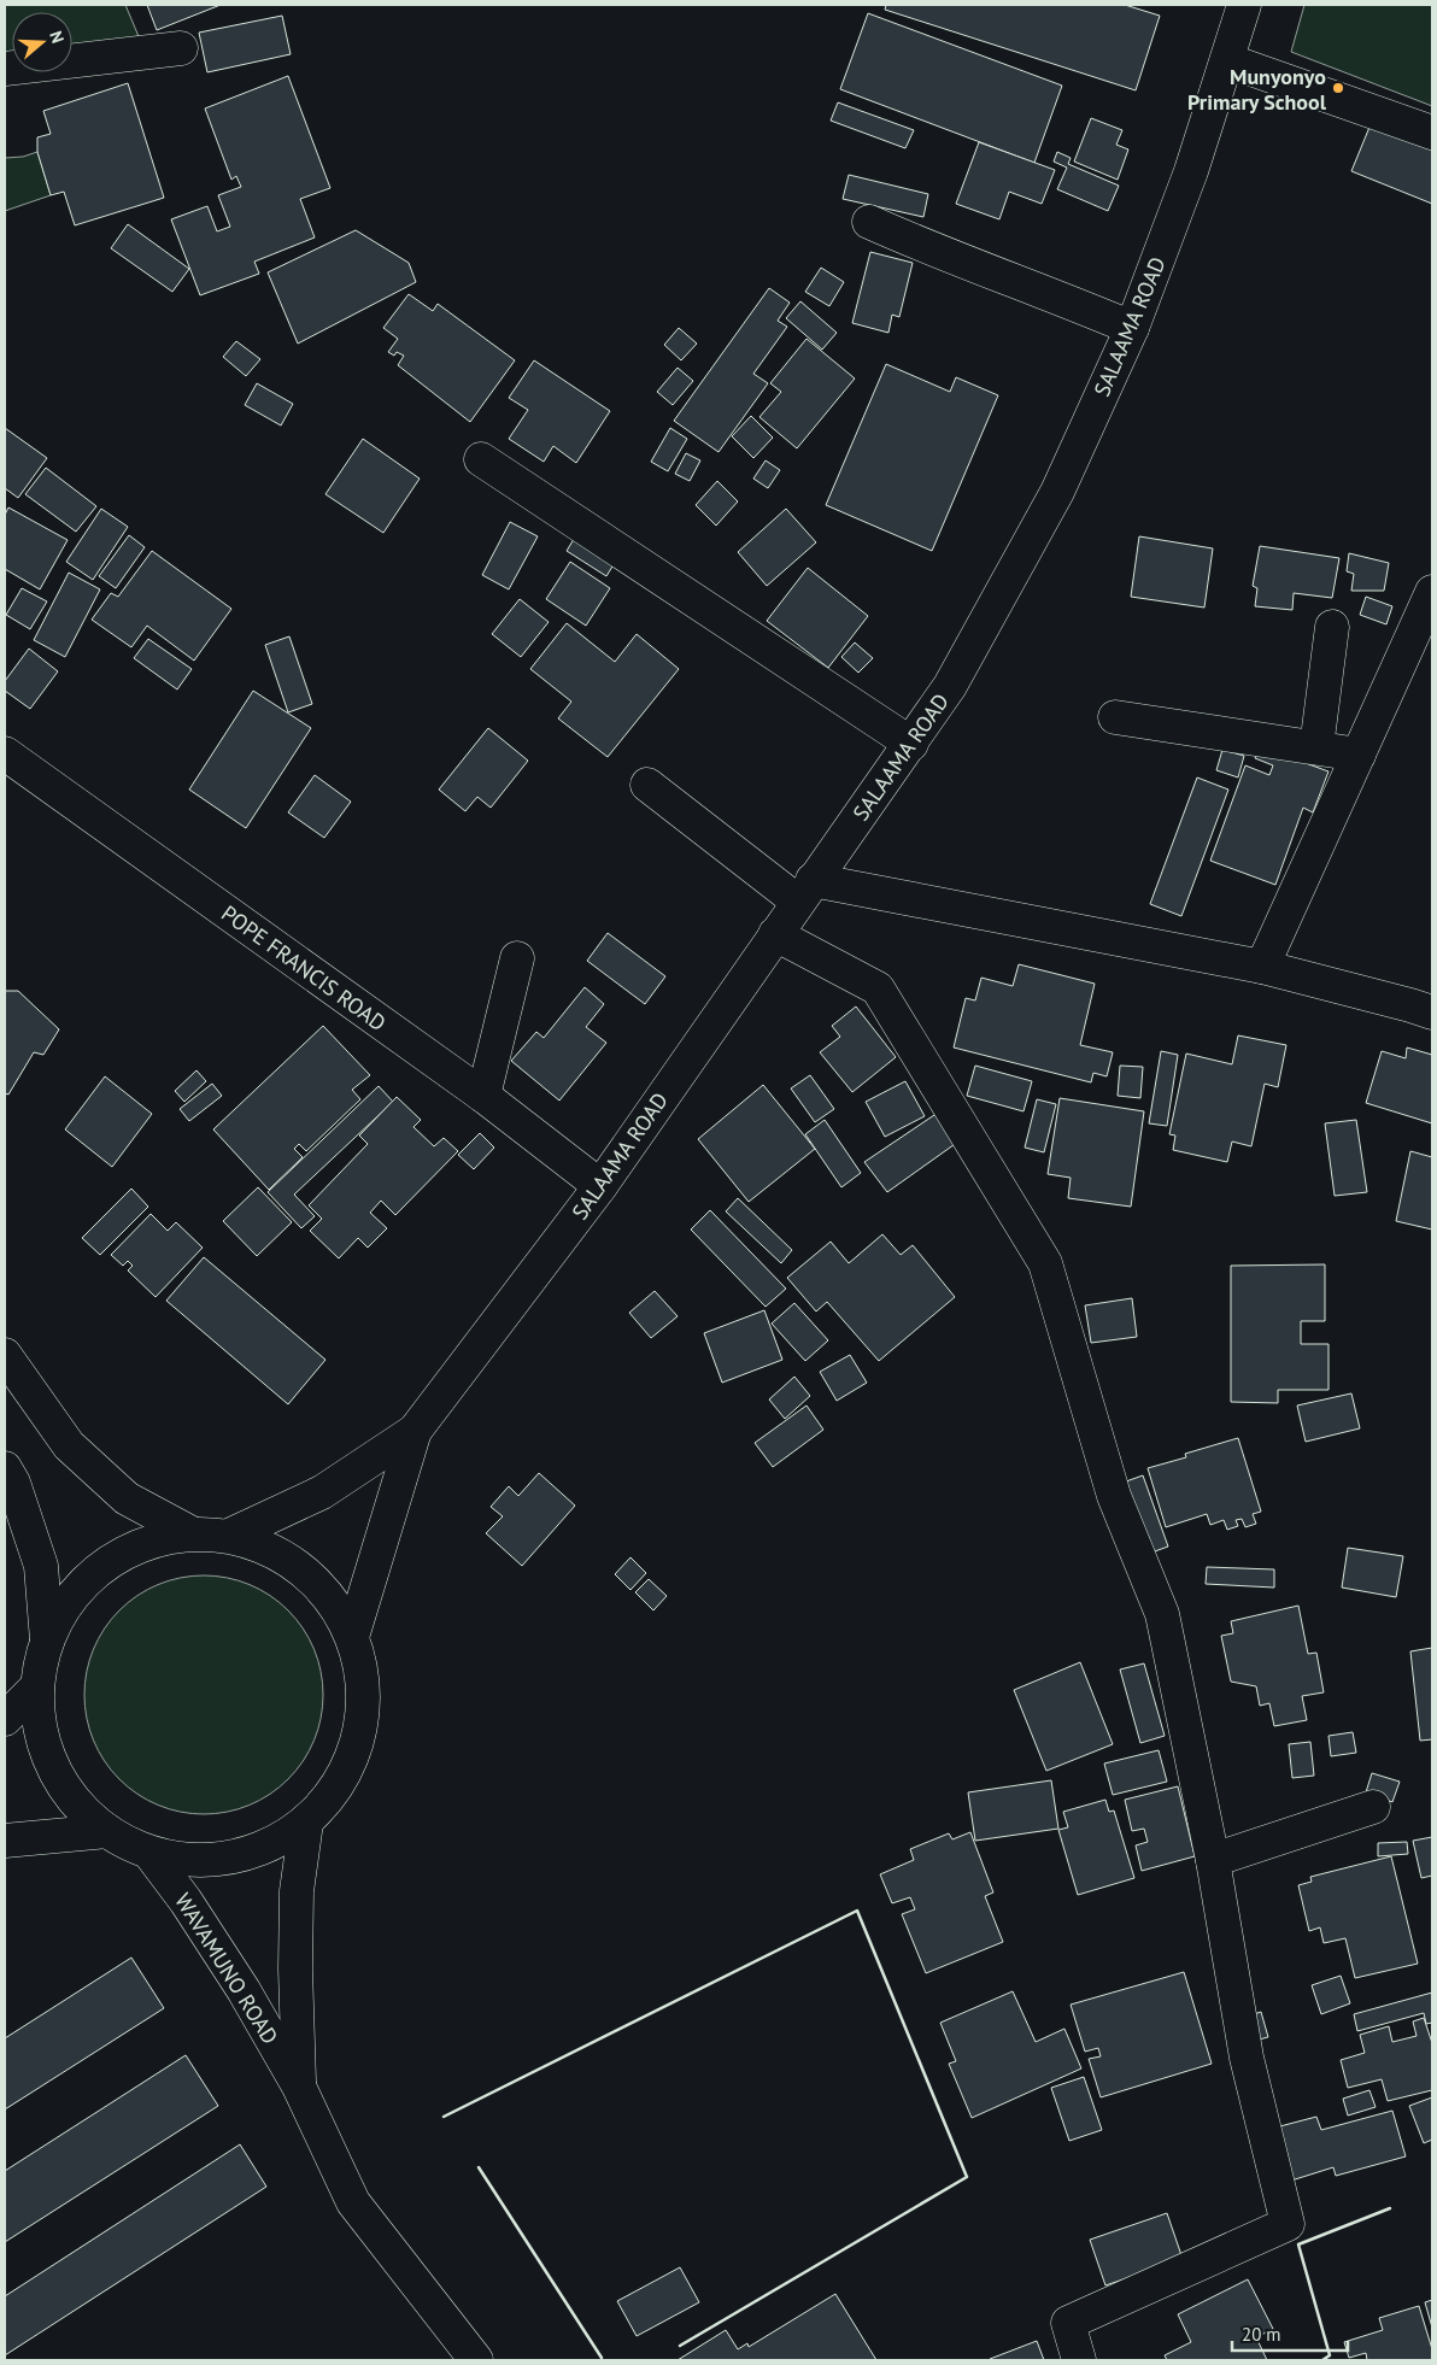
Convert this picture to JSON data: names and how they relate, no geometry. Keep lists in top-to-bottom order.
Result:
{
  "streets": {
    "main road": ["SALAAMA ROAD", "POPE FRANCIS ROAD", "WAVAMUNO ROAD"]
  },
  "crossings": [
    ["SALAAMA ROAD", "POPE FRANCIS ROAD"]
  ],
  "places": ["Munyonyo Primary School"],
  "scale_bar": "20 m",
  "north": "right"
}
